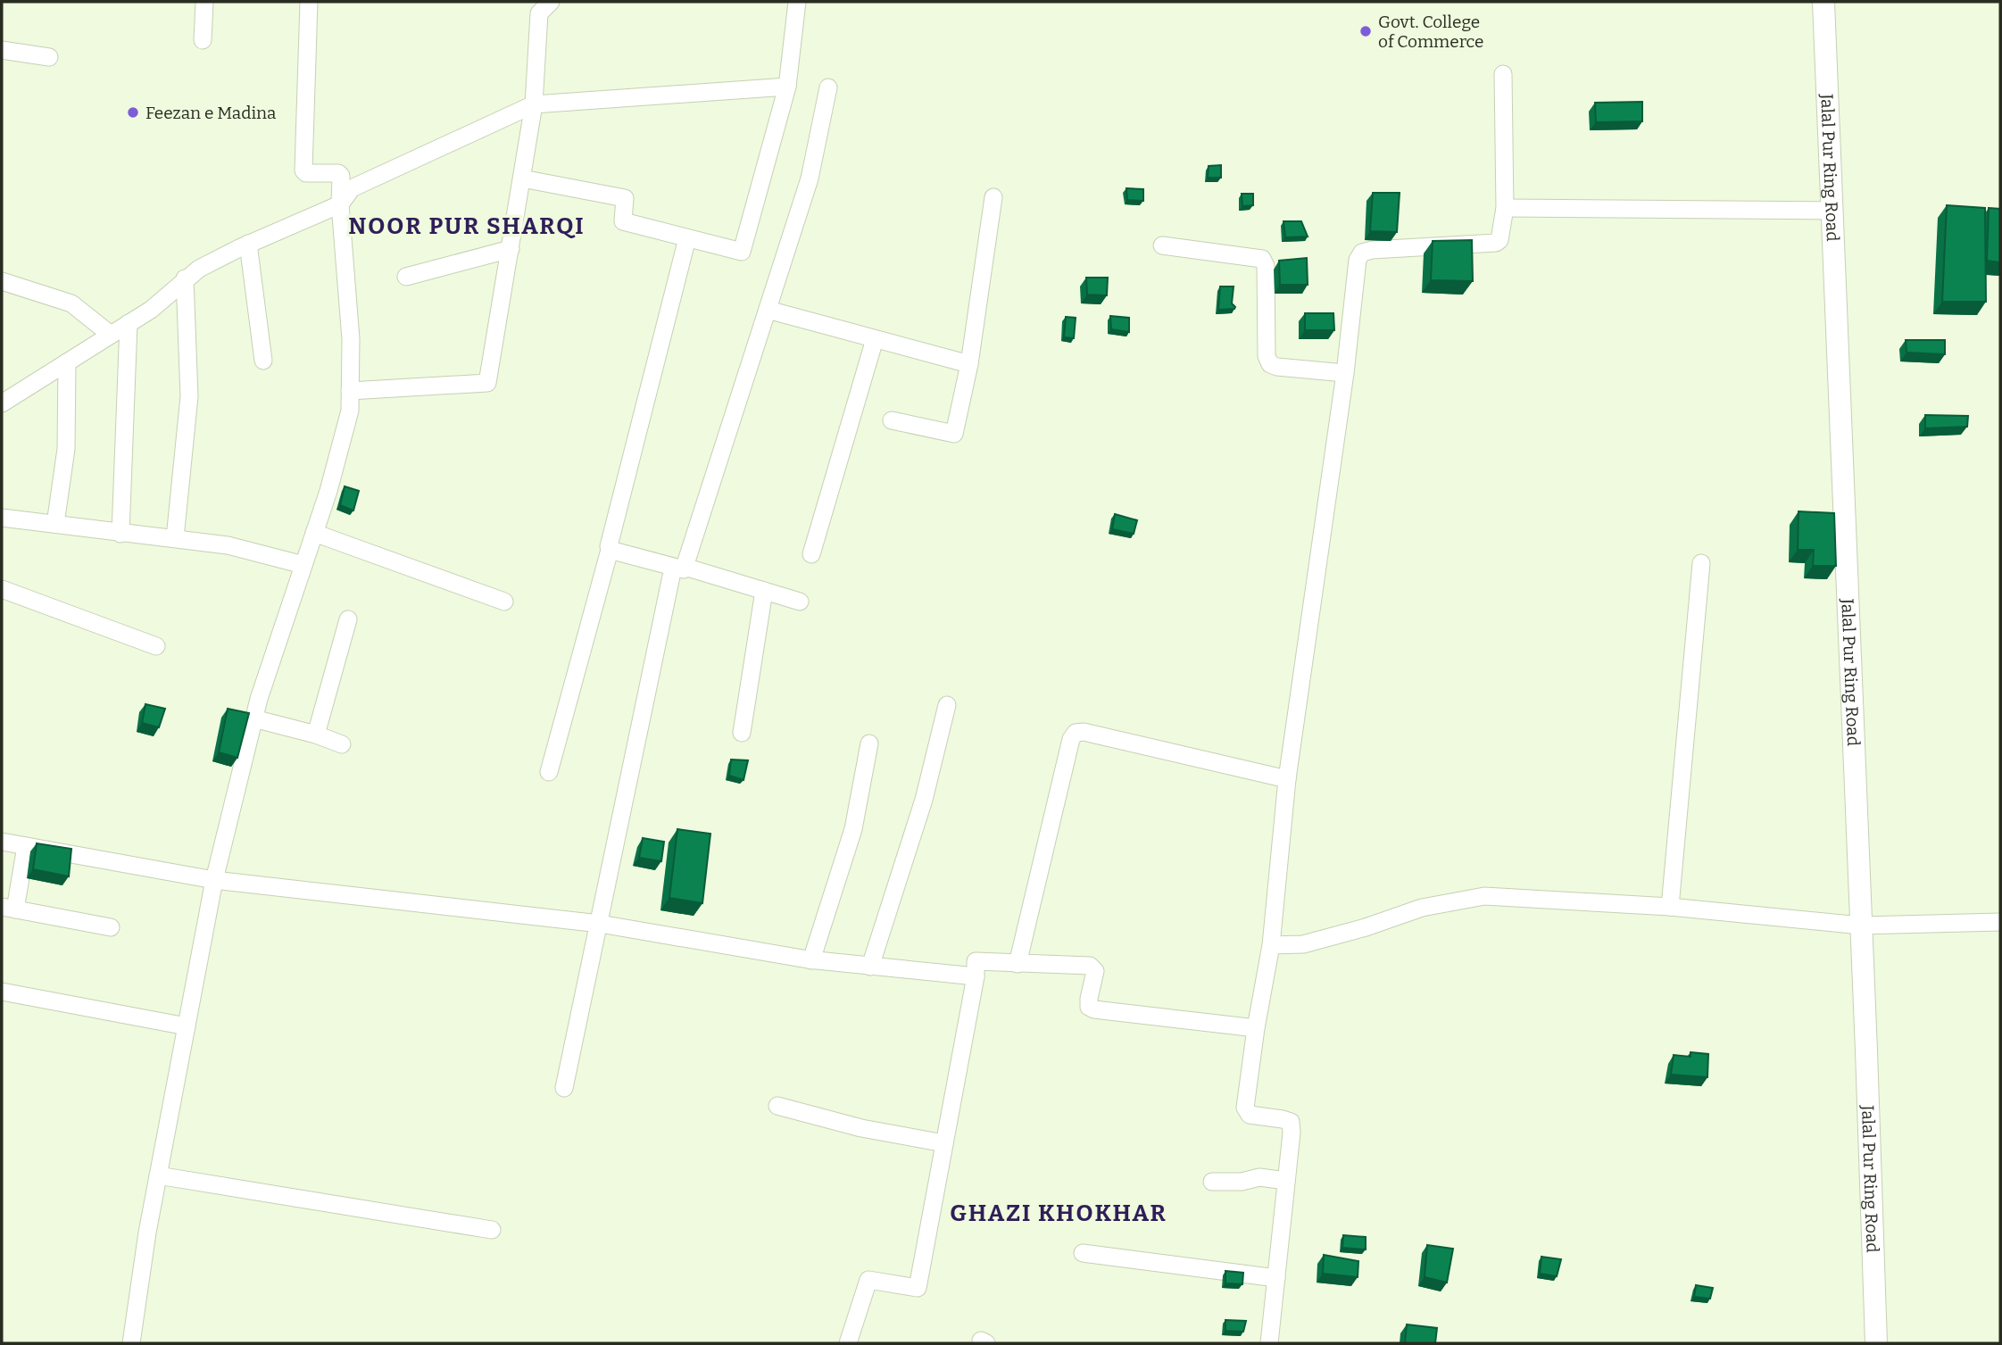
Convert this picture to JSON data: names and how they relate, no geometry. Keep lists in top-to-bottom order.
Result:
{
  "streets": {
    "main road": ["Jalal Pur Ring Road"]
  },
  "districts": ["NOOR PUR SHARQI", "GHAZI KHOKHAR"],
  "places": ["Govt. College of Commerce", "Feezan e Madina"]
}
